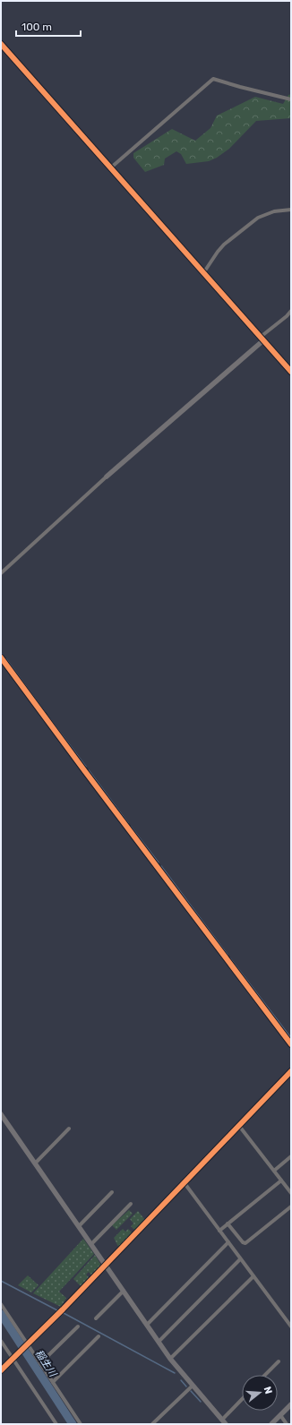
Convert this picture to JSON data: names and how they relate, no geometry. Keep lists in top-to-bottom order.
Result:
{
  "water": ["稲生川"],
  "scale_bar": "100 m",
  "north": "right"
}
